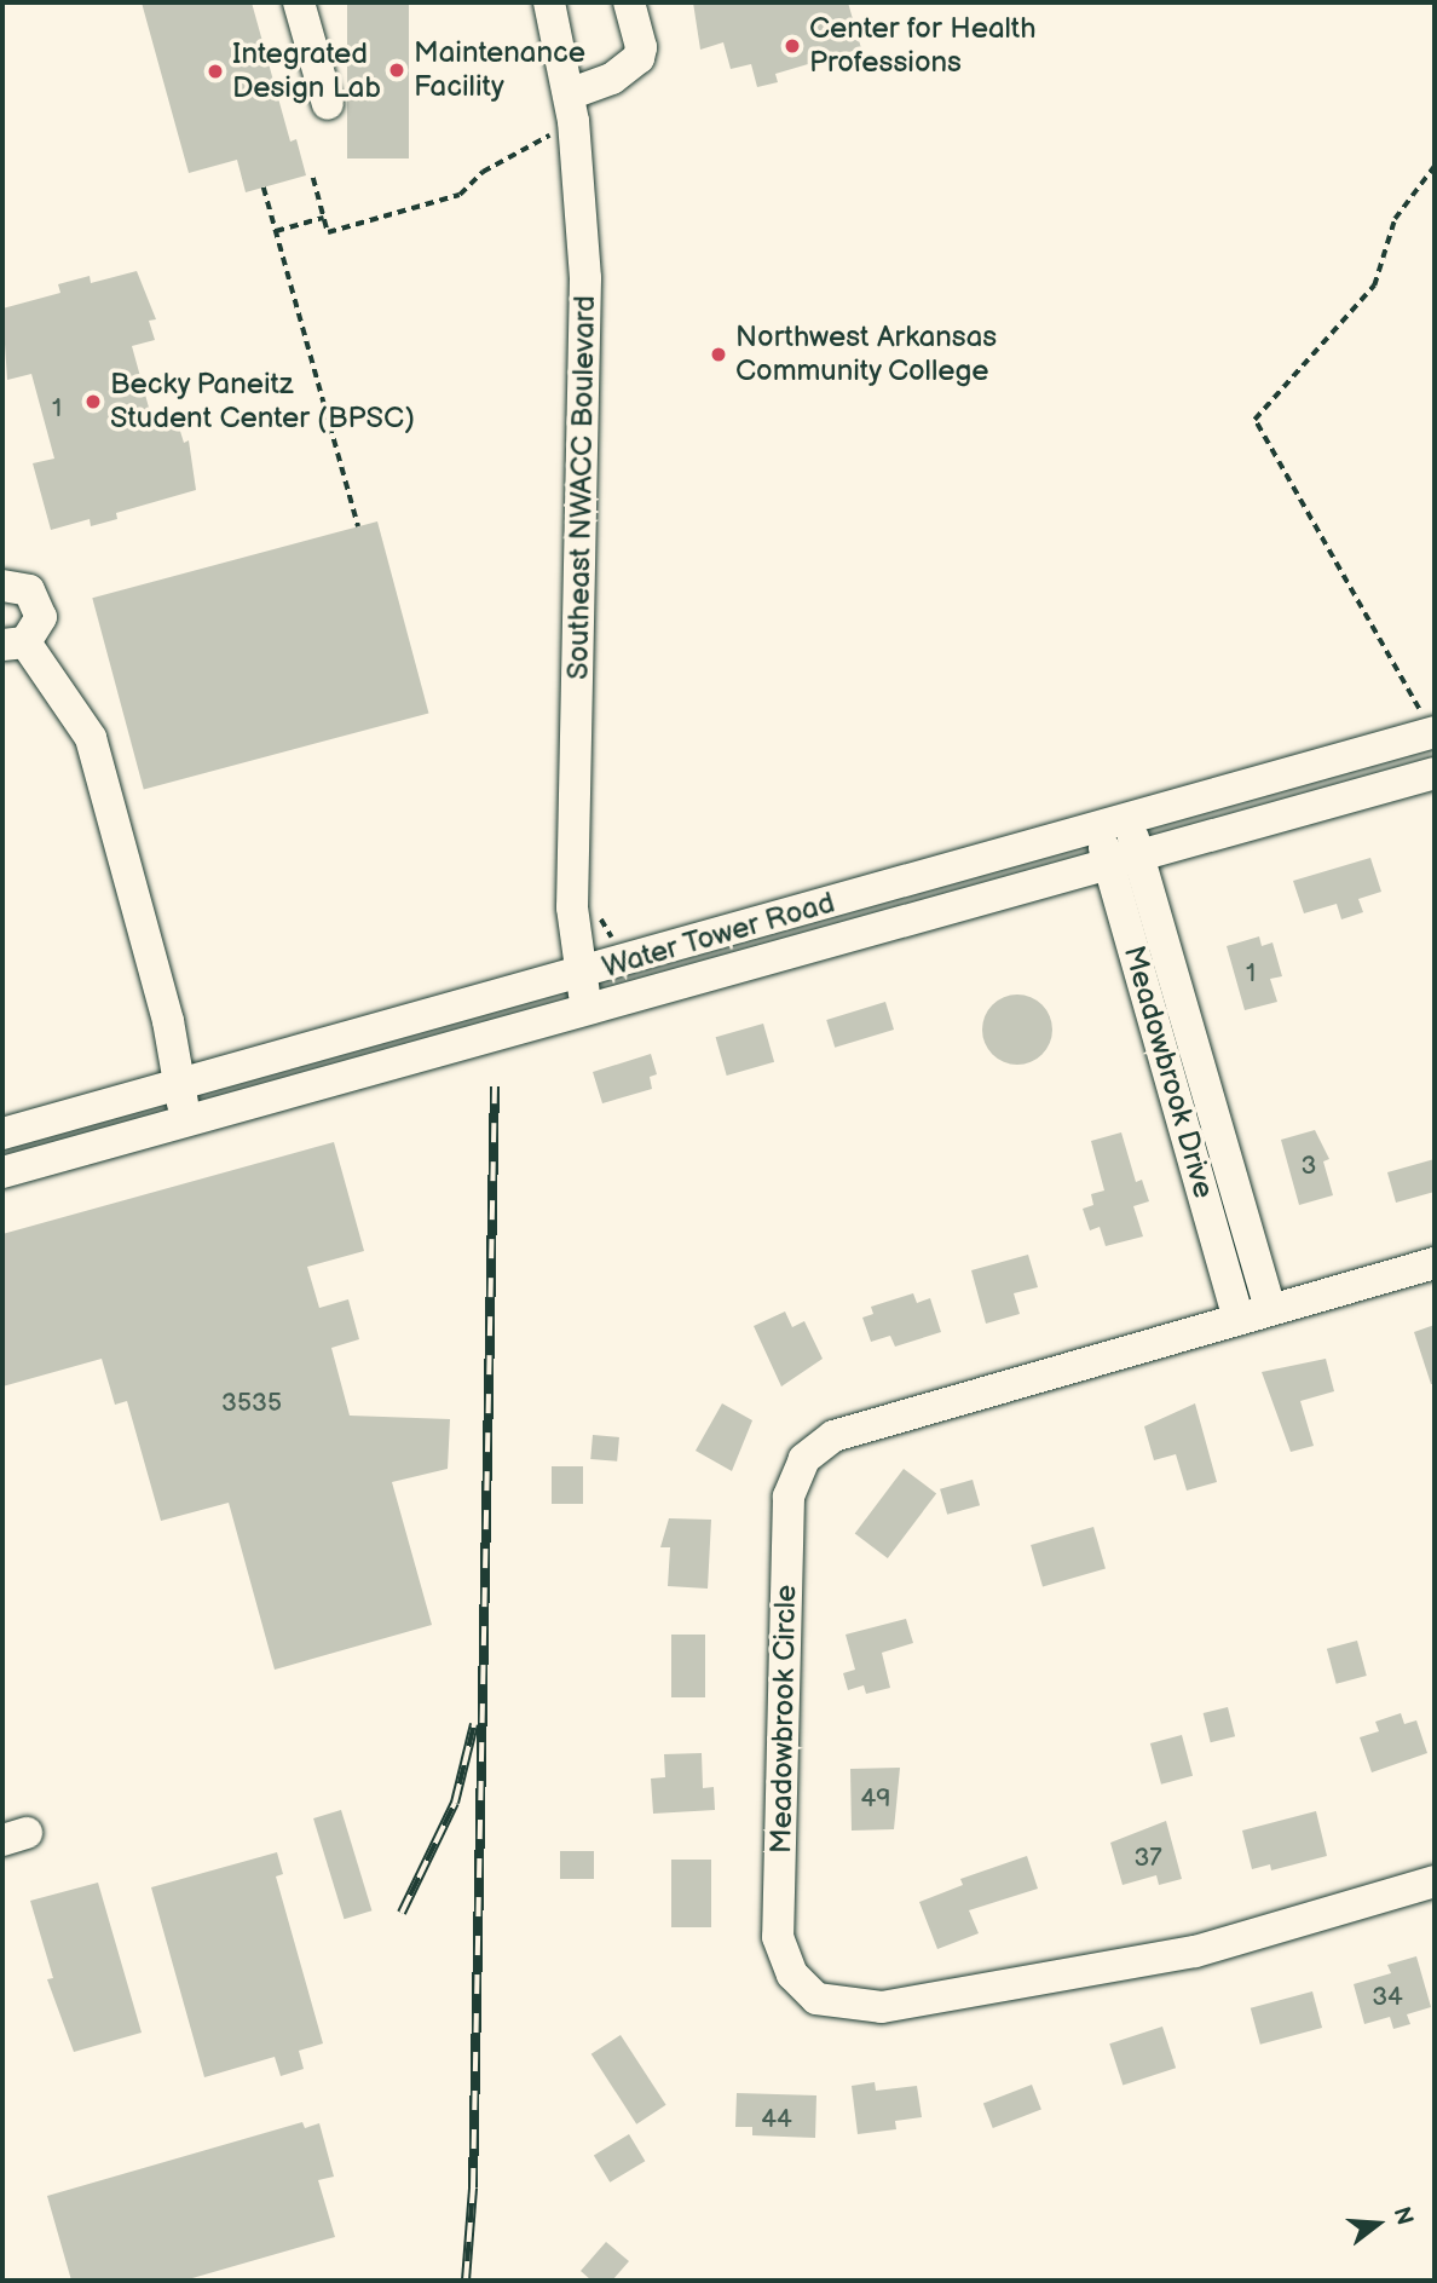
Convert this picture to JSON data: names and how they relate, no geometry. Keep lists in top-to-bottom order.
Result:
{
  "streets": {
    "street": [
      "Southeast NWACC Boulevard",
      "Water Tower Road",
      "Meadowbrook Drive",
      "Meadowbrook Circle"
    ]
  },
  "crossings": [
    ["Southeast NWACC Boulevard", "Water Tower Road"],
    ["Water Tower Road", "Meadowbrook Drive"],
    ["Meadowbrook Drive", "Meadowbrook Circle"]
  ],
  "places": [
    "Center for Health Professions",
    "Maintenance Facility",
    "Integrated Design Lab",
    "Northwest Arkansas Community College",
    "Becky Paneitz Student Center (BPSC)"
  ],
  "house_numbers": [
    "1",
    "1",
    "3",
    "3535",
    "49",
    "37",
    "34",
    "44"
  ],
  "north": "right"
}
